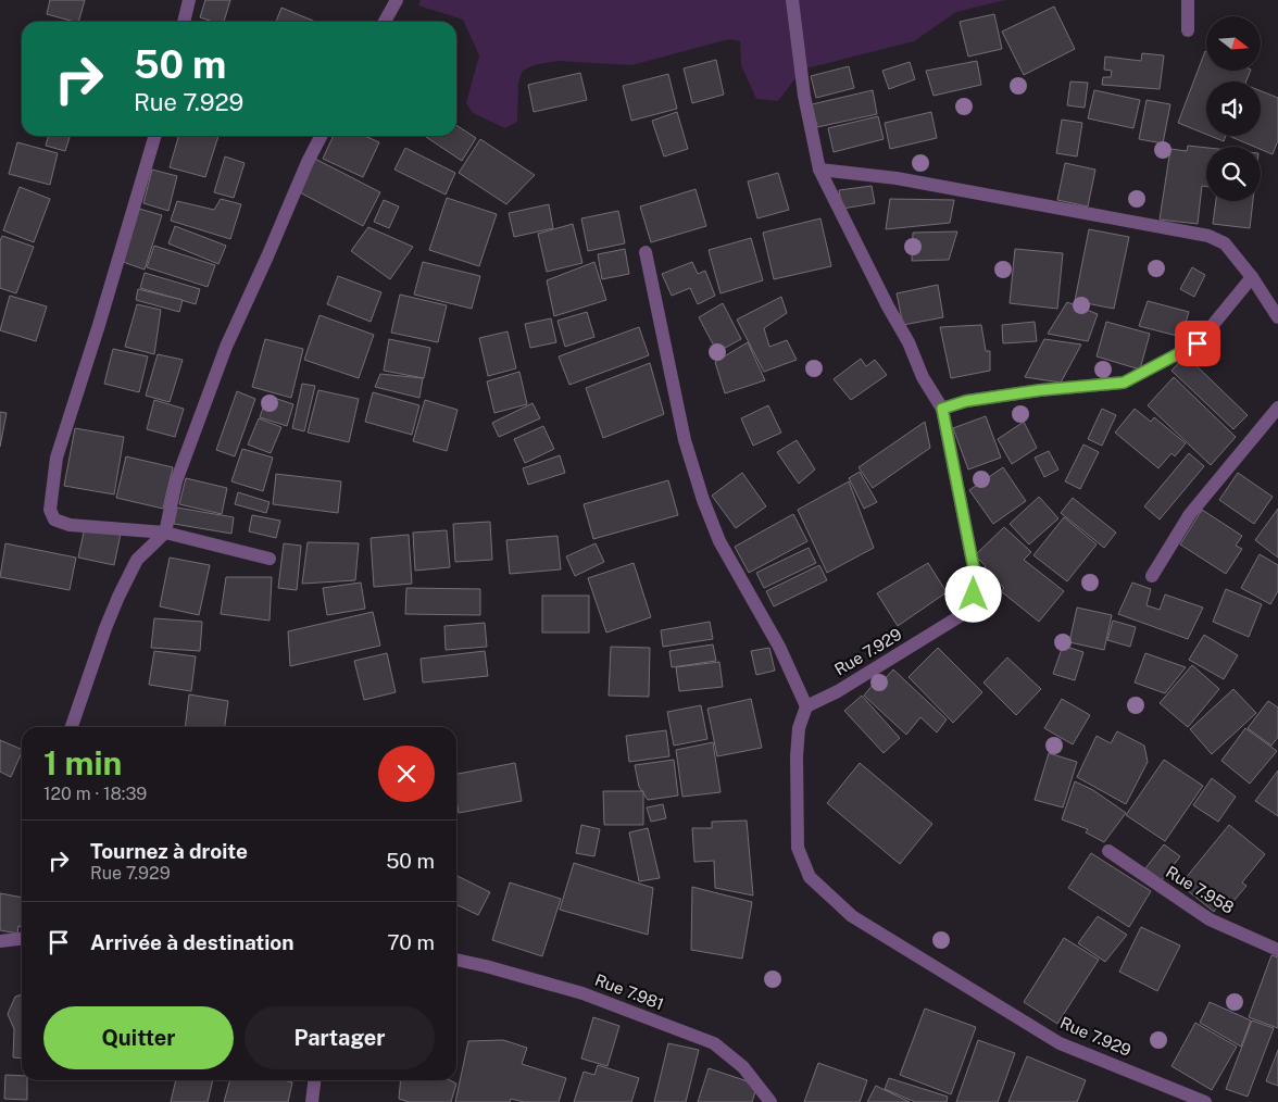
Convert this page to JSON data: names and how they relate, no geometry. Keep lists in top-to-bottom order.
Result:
{
  "streets": {
    "street": ["Rue 7.929", "Rue 7.958", "Rue 7.981"]
  },
  "north": "right",
  "page": {
    "turn": ["50 m", "Rue 7.929"],
    "heading": ["1 min", "120 m · 18:39"],
    "list": [
      {
        "name": "Tournez à droite",
        "note": "Rue 7.929",
        "value": "50 m"
      },
      {
        "name": "Arrivée à destination",
        "value": "70 m"
      }
    ],
    "buttons": ["Quitter", "Partager"]
  }
}
